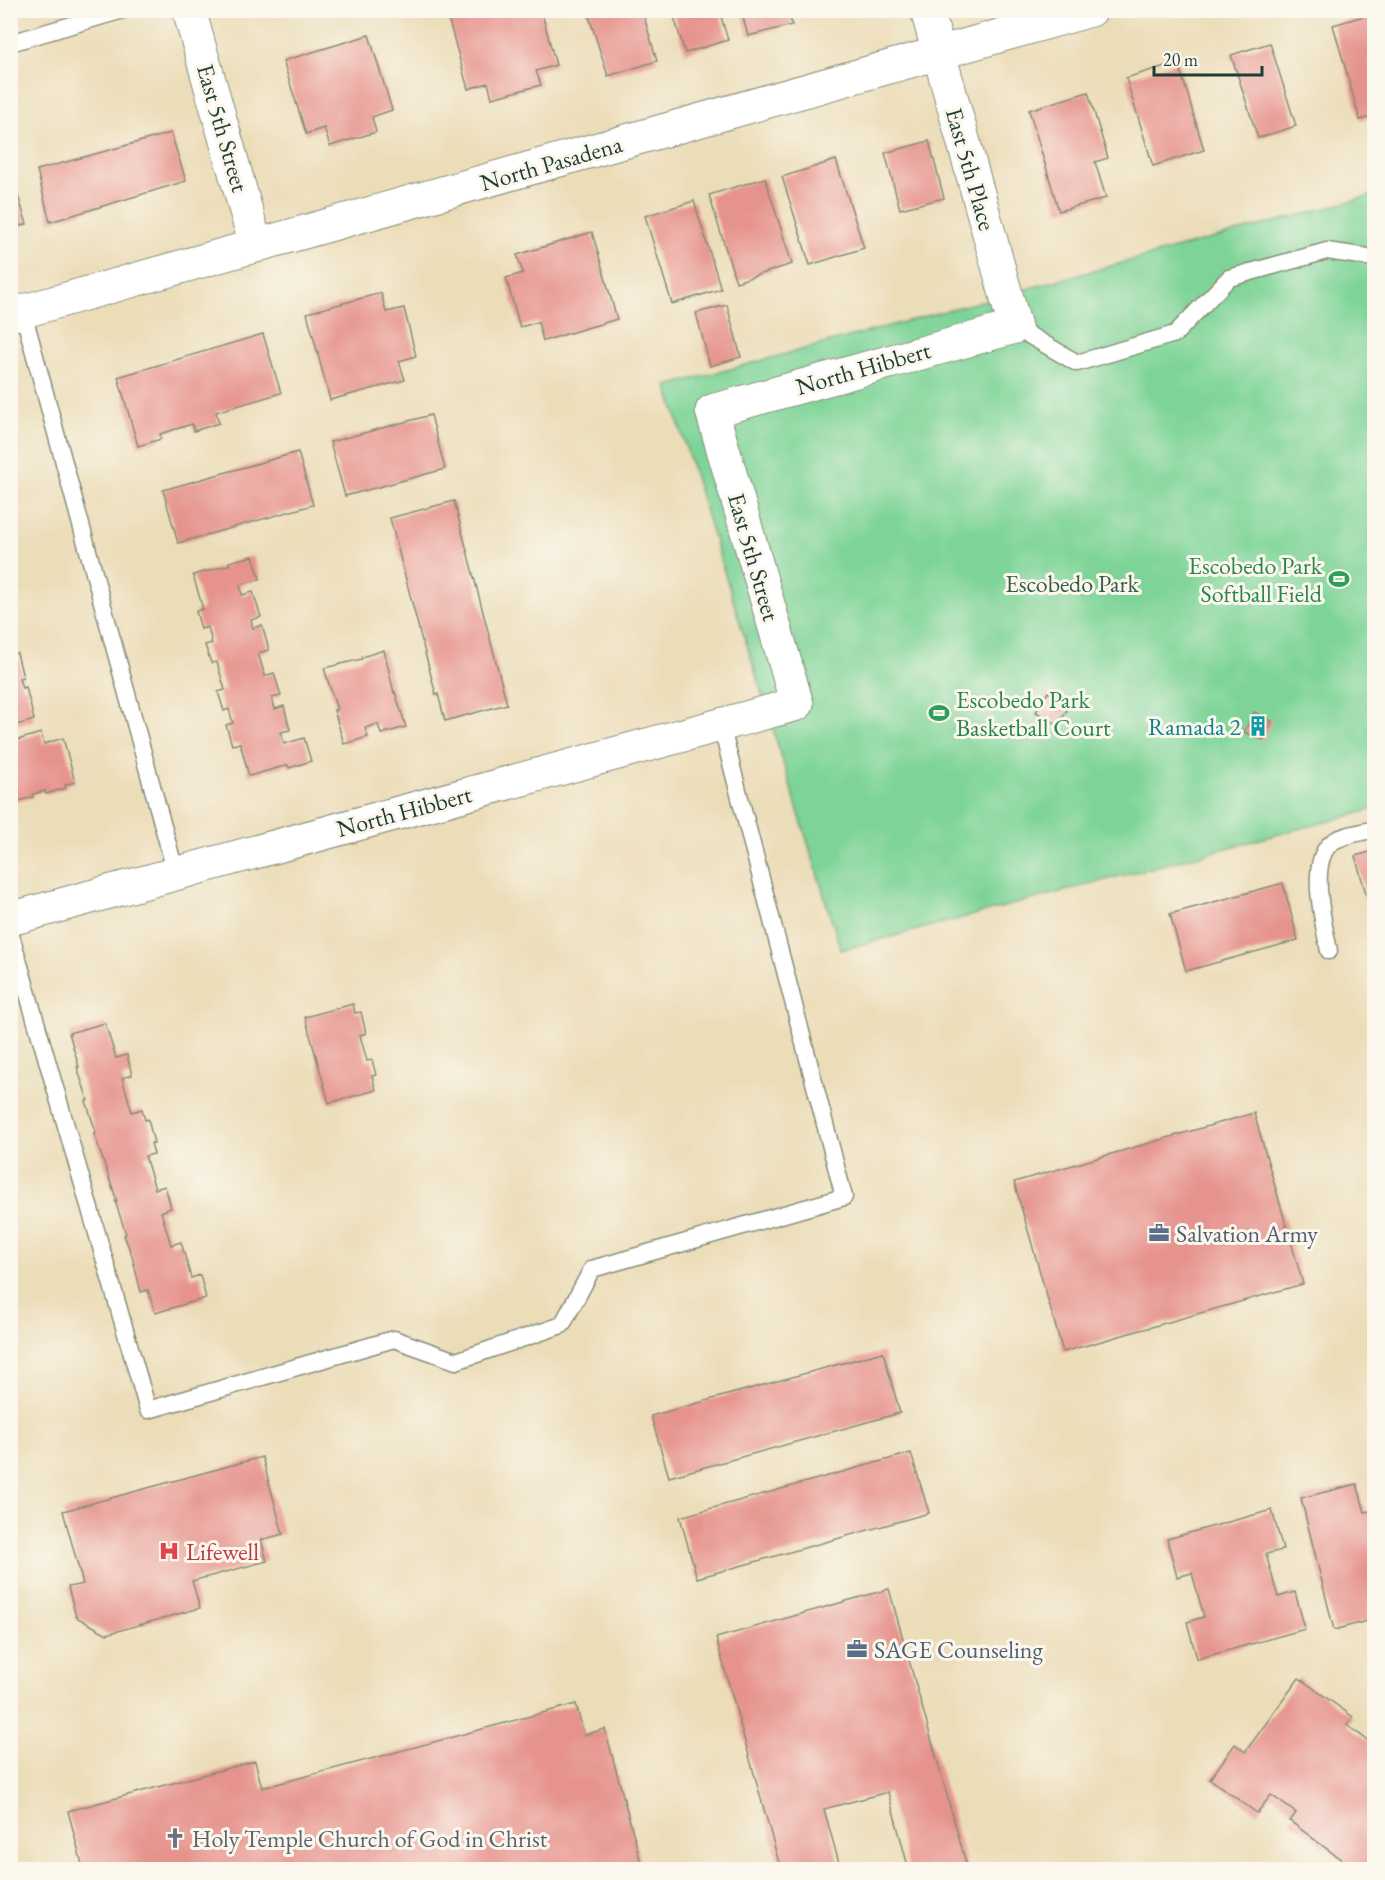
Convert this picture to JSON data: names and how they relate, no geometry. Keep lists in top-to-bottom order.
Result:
{
  "streets": {
    "street": [
      "East 5th Street",
      "North Pasadena",
      "East 5th Place",
      "North Hibbert"
    ]
  },
  "crossings": [
    ["East 5th Street", "North Pasadena"],
    ["East 5th Street", "North Hibbert"],
    ["North Pasadena", "East 5th Place"],
    ["East 5th Place", "North Hibbert"]
  ],
  "parks": ["Escobedo Park"],
  "places": {
    "sports": ["Escobedo Park Softball Field", "Escobedo Park Basketball Court"],
    "building": ["Ramada 2"],
    "office": ["Salvation Army", "SAGE Counseling"],
    "hospital": ["Lifewell"],
    "church": ["Holy Temple Church of God in Christ"]
  },
  "scale_bar": "20 m"
}
